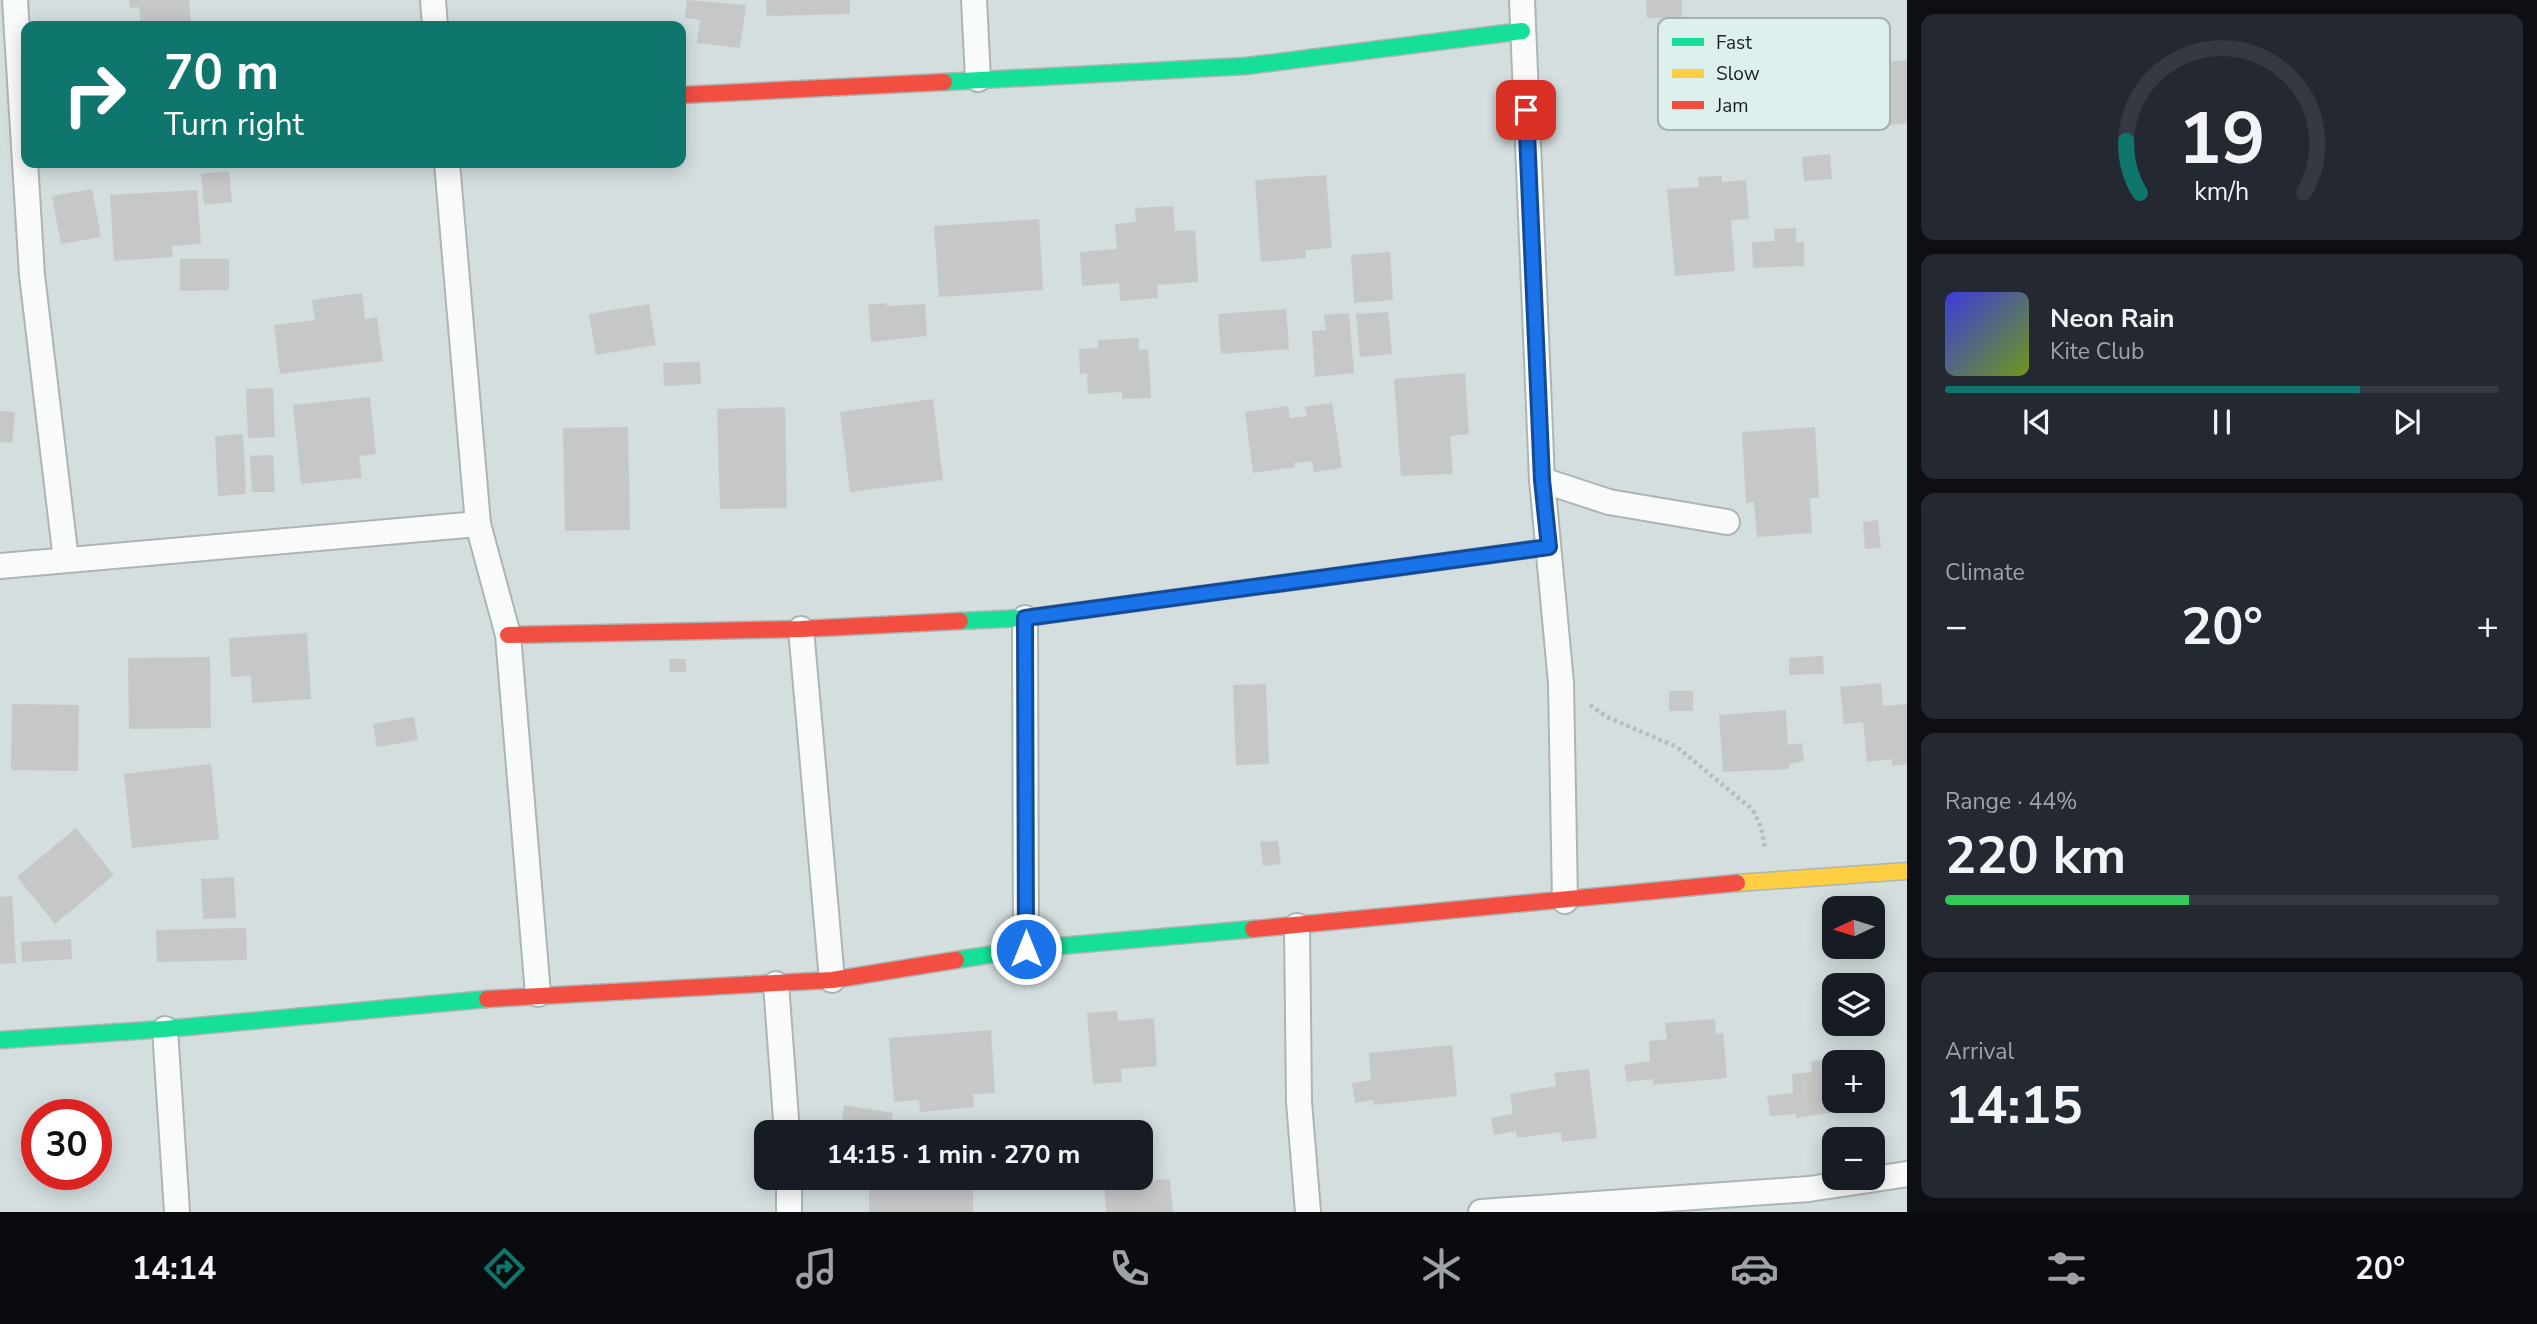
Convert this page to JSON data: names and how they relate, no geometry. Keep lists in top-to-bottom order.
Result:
{
  "legend": ["Fast", "Slow", "Jam"],
  "north": "left",
  "page": {
    "turn": ["70 m", "Turn right"],
    "song": ["Neon Rain", "Kite Club"],
    "tile": [
      "Climate",
      ["Range · 44%", "220 km"],
      ["Arrival", "14:15"]
    ],
    "heat": ["−", "20°", "+"],
    "map_buttons": ["+", "−"],
    "limit": "30",
    "trip": "14:15 · 1 min · 270 m",
    "tabs": ["14:14", "20°"],
    "gauge": ["19", "km/h"]
  }
}
